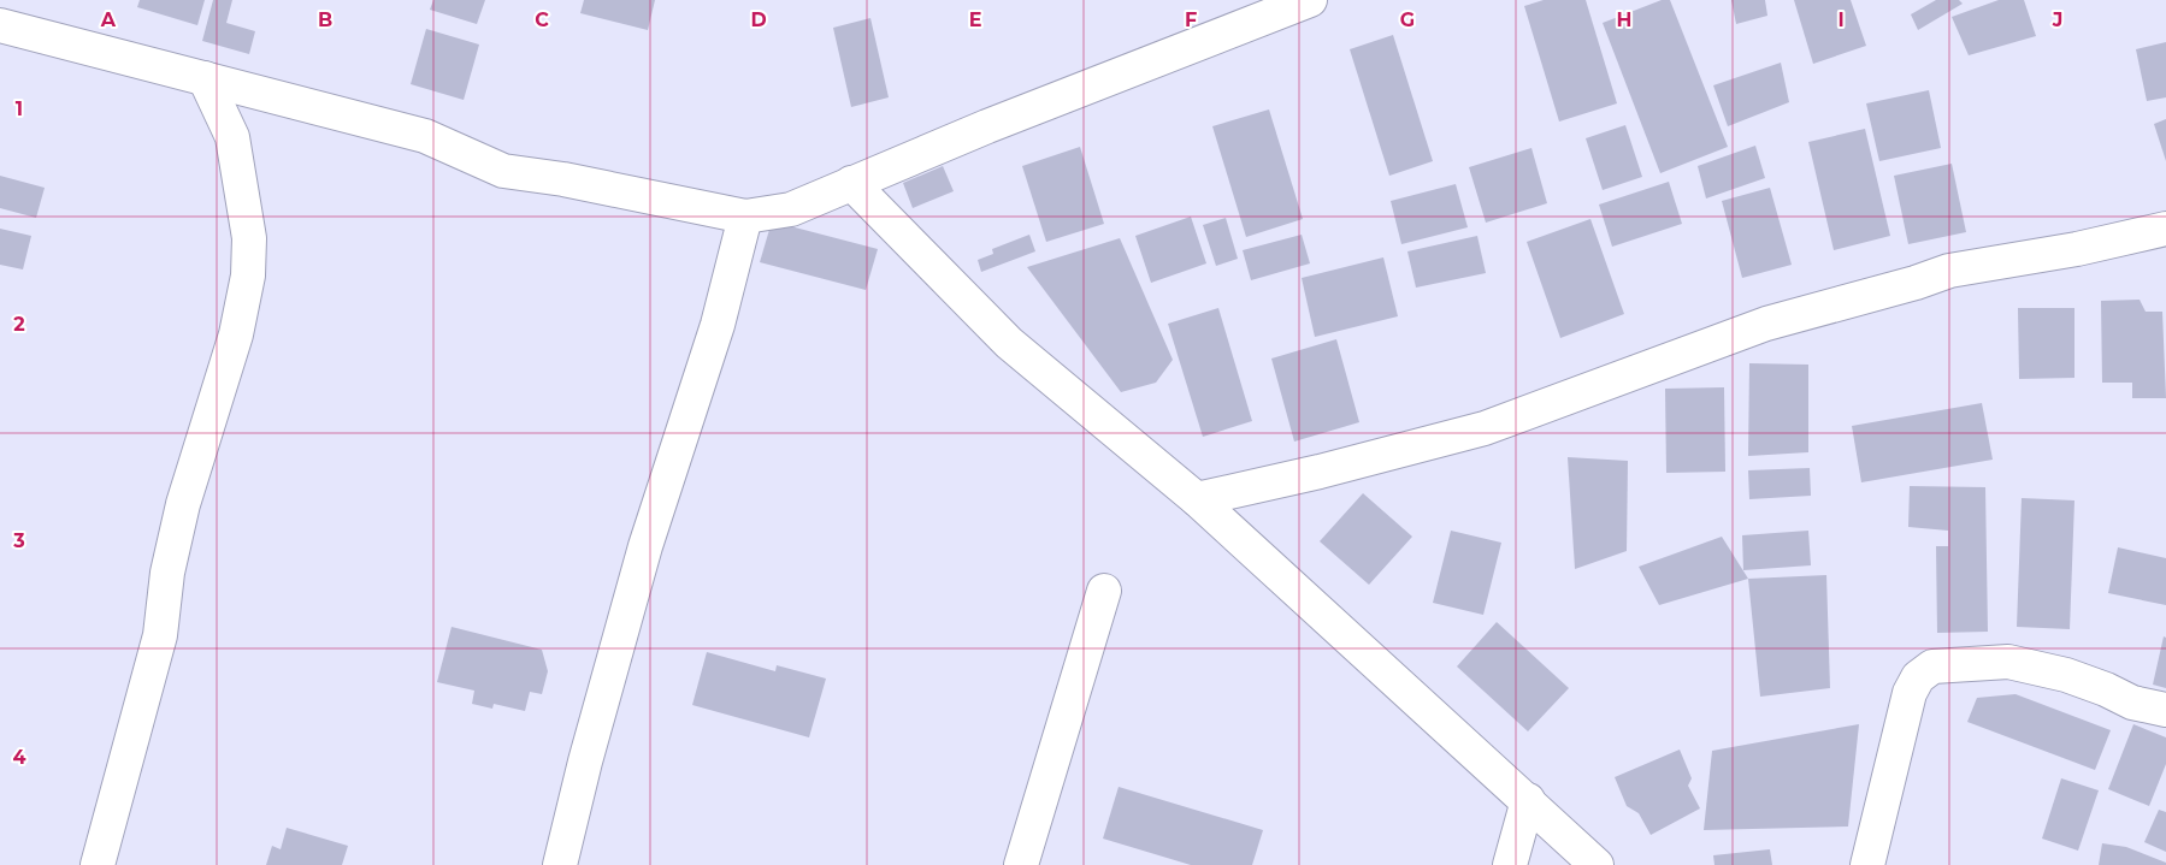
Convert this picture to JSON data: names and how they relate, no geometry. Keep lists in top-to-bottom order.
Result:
{
  "grid": {
    "columns": [
      "A",
      "B",
      "C",
      "D",
      "E",
      "F",
      "G",
      "H",
      "I",
      "J"
    ],
    "rows": [
      "1",
      "2",
      "3",
      "4"
    ]
  }
}
